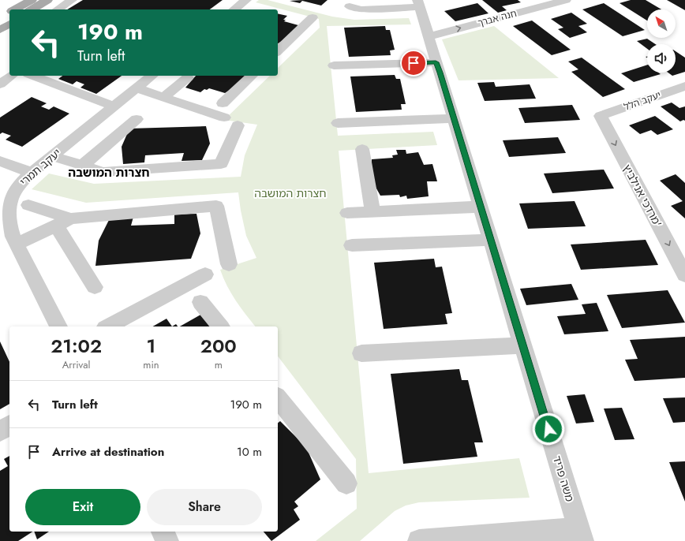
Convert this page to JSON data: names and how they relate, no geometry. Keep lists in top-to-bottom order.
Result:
{
  "streets": {
    "street": [
      "חנה אברך",
      "יעקב הלל",
      "יעקב תמרי",
      "מרדכי אנילביץ'",
      "משה פריד"
    ]
  },
  "crossings": [
    ["חנה אברך", "משה פריד"],
    ["יעקב הלל", "מרדכי אנילביץ'"]
  ],
  "one_way": ["חנה אברך", "מרדכי אנילביץ'"],
  "districts": ["חצרות המושבה"],
  "parks": ["חצרות המושבה"],
  "north": "top left",
  "page": {
    "turn": ["190 m", "Turn left"],
    "eta": [
      "21:02",
      "Arrival",
      "1",
      "min",
      "200",
      "m"
    ],
    "list": [
      {
        "name": "Turn left",
        "value": "190 m"
      },
      {
        "name": "Arrive at destination",
        "value": "10 m"
      }
    ],
    "buttons": ["Exit", "Share"]
  }
}
